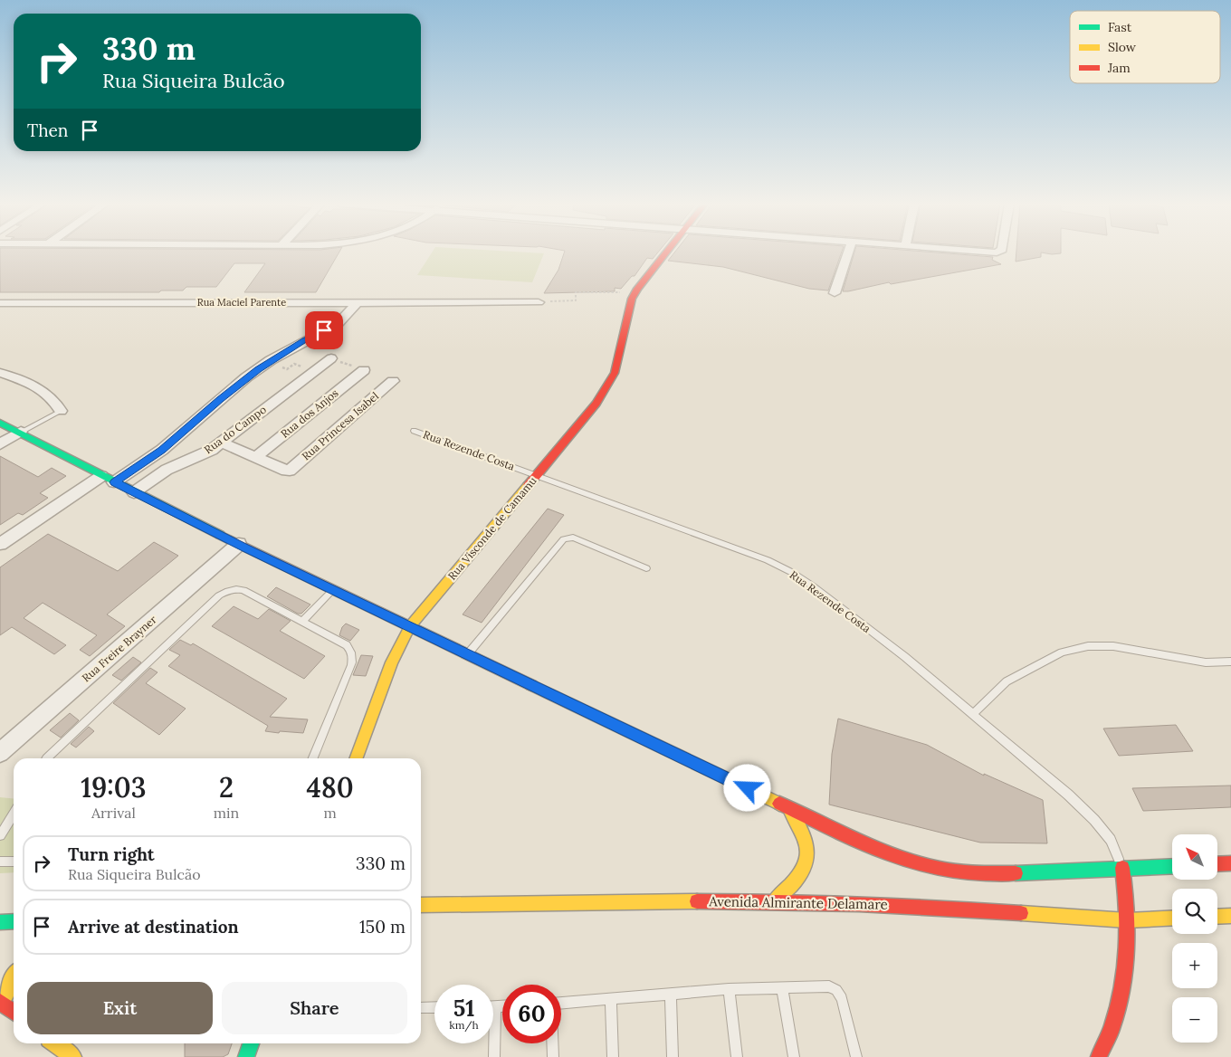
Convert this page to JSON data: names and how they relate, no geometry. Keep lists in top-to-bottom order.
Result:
{
  "streets": {
    "main road": ["Rua Visconde de Camamu", "Avenida Almirante Delamare"],
    "street": [
      "Rua Maciel Parente",
      "Rua dos Anjos",
      "Rua Princesa Isabel",
      "Rua do Campo",
      "Rua Freire Brayner"
    ],
    "lane": ["Rua Rezende Costa"]
  },
  "crossings": [
    ["Rua dos Anjos", "Rua Princesa Isabel"],
    ["Rua Rezende Costa", "Rua Visconde de Camamu"]
  ],
  "legend": ["Fast", "Slow", "Jam"],
  "north": "top left",
  "page": {
    "turn": ["330 m", "Rua Siqueira Bulcão"],
    "then": "Then",
    "eta": [
      "19:03",
      "Arrival",
      "2",
      "min",
      "480",
      "m"
    ],
    "map_buttons": ["+", "−"],
    "list": [
      {
        "name": "Turn right",
        "note": "Rua Siqueira Bulcão",
        "value": "330 m"
      },
      {
        "name": "Arrive at destination",
        "value": "150 m"
      }
    ],
    "buttons": ["Exit", "Share"],
    "speed": "51 km/h",
    "limit": "60"
  }
}
